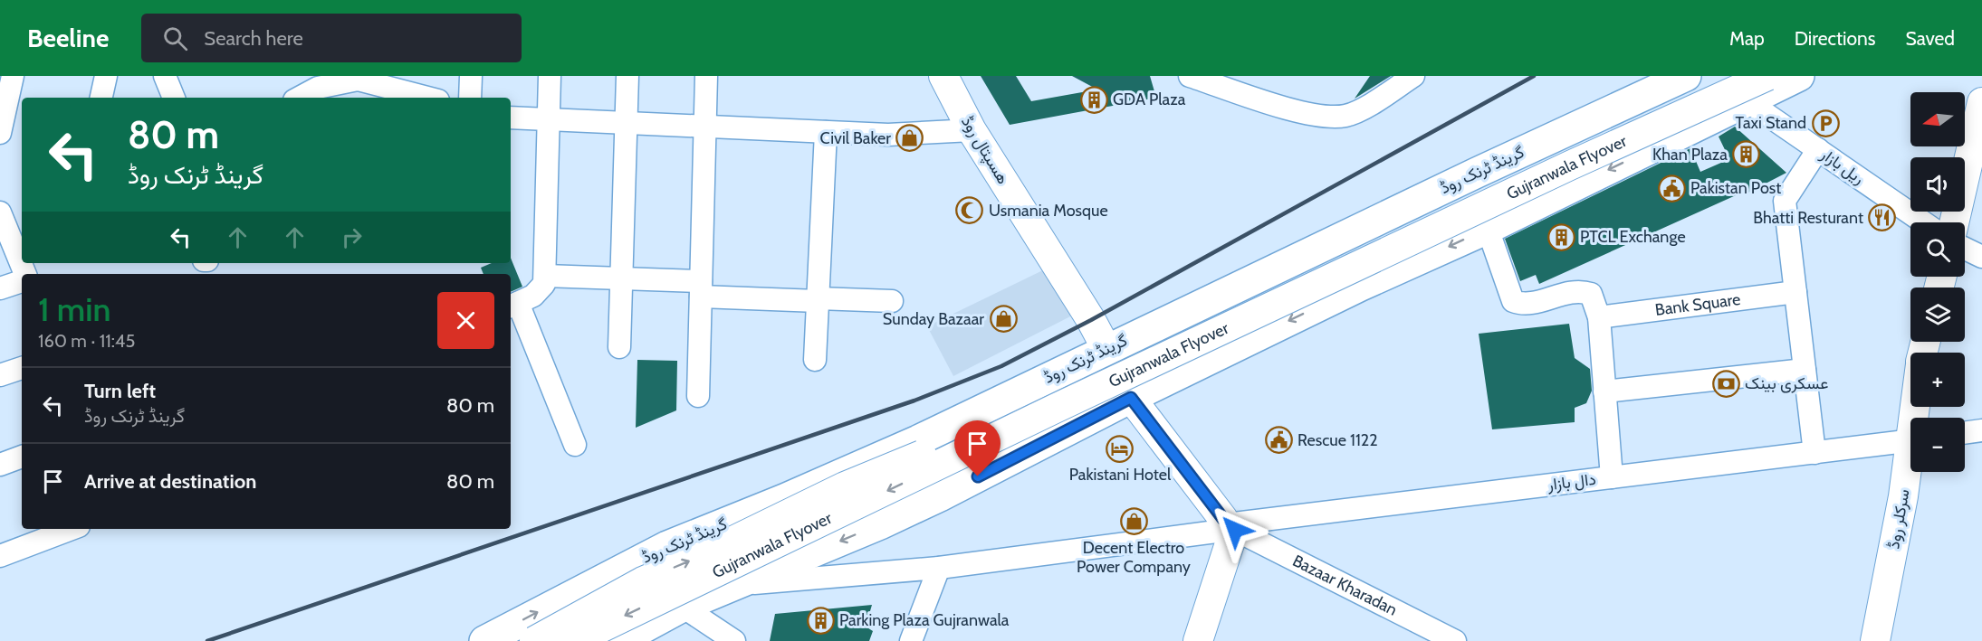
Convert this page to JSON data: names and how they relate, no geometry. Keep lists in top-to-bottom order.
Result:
{
  "streets": {
    "highway": ["گرینڈ ٹرنک روڈ"],
    "main road": ["ھسپتال روڈ", "Gujranwala Flyover", "سرکلر روڈ"],
    "street": [
      "ریل بازار",
      "Bank Square",
      "دال بازار",
      "Bazaar Kharadan"
    ]
  },
  "crossings": [
    ["ھسپتال روڈ", "گرینڈ ٹرنک روڈ"],
    ["دال بازار", "Bazaar Kharadan"]
  ],
  "places": {
    "building": [
      "GDA Plaza",
      "Khan Plaza",
      "PTCL Exchange",
      "Parking Plaza Gujranwala"
    ],
    "parking": ["Taxi Stand"],
    "shop": ["Civil Baker", "Sunday Bazaar", "Decent Electro Power Company"],
    "public building": ["Pakistan Post", "Rescue 1122"],
    "mosque": ["Usmania Mosque"],
    "restaurant": ["Bhatti Resturant"],
    "bank": ["عسکری بینک"],
    "hotel": ["Pakistani Hotel"]
  },
  "north": "left",
  "page": {
    "header": "Beeline",
    "search": "Search here",
    "nav": ["Map", "Directions", "Saved"],
    "map_buttons": ["+", "−"],
    "turn": ["80 m", "گرینڈ ٹرنک روڈ"],
    "heading": ["1 min", "160 m · 11:45"],
    "list": [
      {
        "name": "Turn left",
        "note": "گرینڈ ٹرنک روڈ",
        "value": "80 m"
      },
      {
        "name": "Arrive at destination",
        "value": "80 m"
      }
    ]
  }
}
